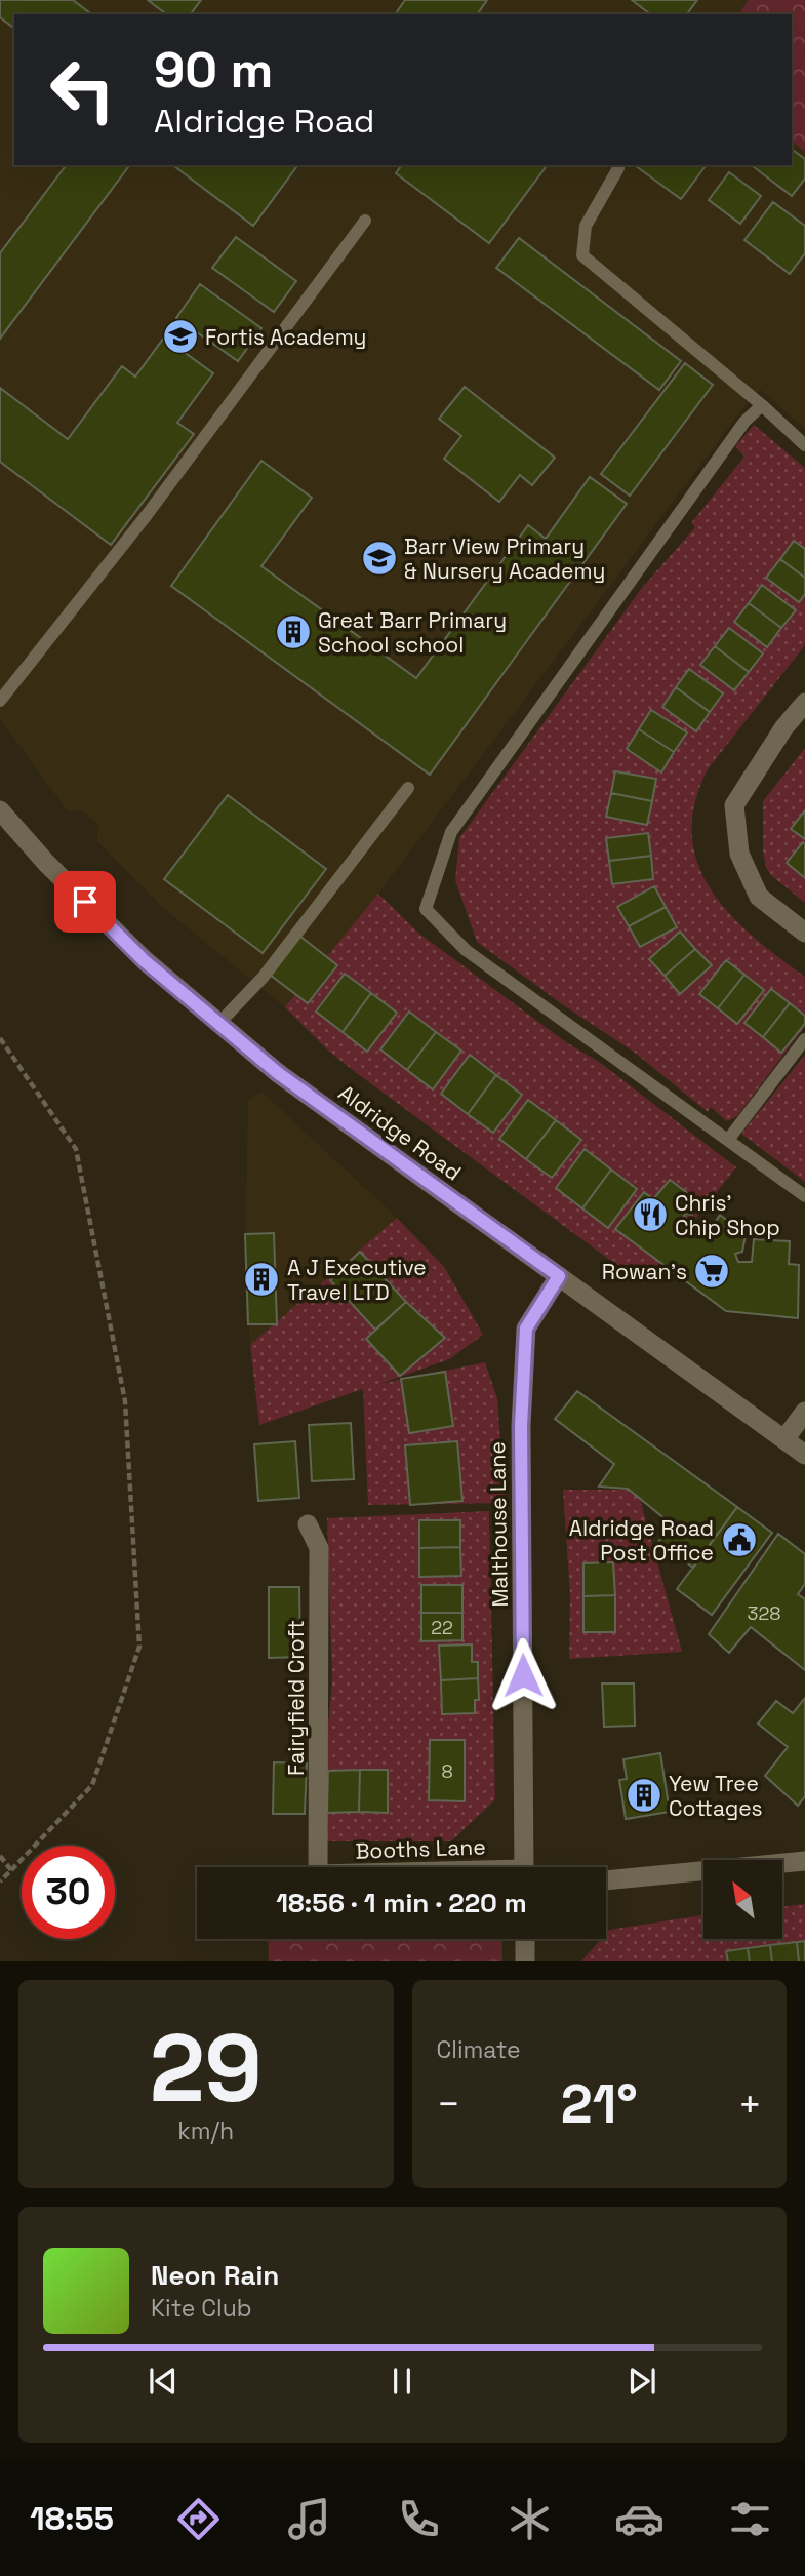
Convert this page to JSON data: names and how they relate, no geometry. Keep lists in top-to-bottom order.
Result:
{
  "streets": {
    "street": ["Aldridge Road", "Malthouse Lane", "Fairyfield Croft"]
  },
  "crossings": [
    ["Aldridge Road", "Malthouse Lane"]
  ],
  "places": {
    "school or university": ["Fortis Academy", "Barr View Primary & Nursery Academy"],
    "building": ["Great Barr Primary School school", "A J Executive Travel LTD", "Yew Tree Cottages"],
    "restaurant": ["Chris' Chip Shop"],
    "supermarket": ["Rowan's"],
    "public building": ["Aldridge Road Post Office"]
  },
  "house_numbers": ["328", "22", "8"],
  "north": "top left",
  "page": {
    "turn": ["90 m", "Aldridge Road"],
    "limit": "30",
    "trip": "18:56 · 1 min · 220 m",
    "tile": [
      ["29", "km/h"],
      "Climate"
    ],
    "heat": ["−", "21°", "+"],
    "song": ["Neon Rain", "Kite Club"],
    "tabs": "18:55"
  }
}
